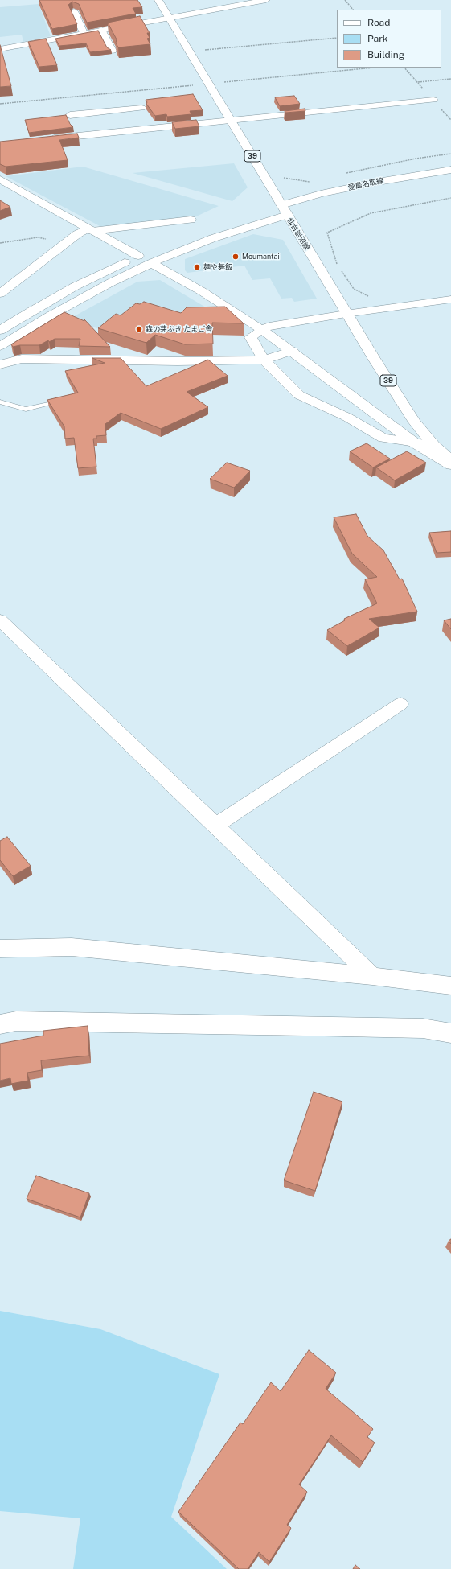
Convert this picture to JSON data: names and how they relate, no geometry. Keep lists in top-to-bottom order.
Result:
{
  "streets": {
    "street": ["39", "愛島名取線", "仙台岩沼線"]
  },
  "crossings": [
    ["愛島名取線", "仙台岩沼線"]
  ],
  "places": ["Moumantai", "麺や碁飯", "森の芽ぶき たまご舎"],
  "legend": ["Road", "Park", "Building"]
}
